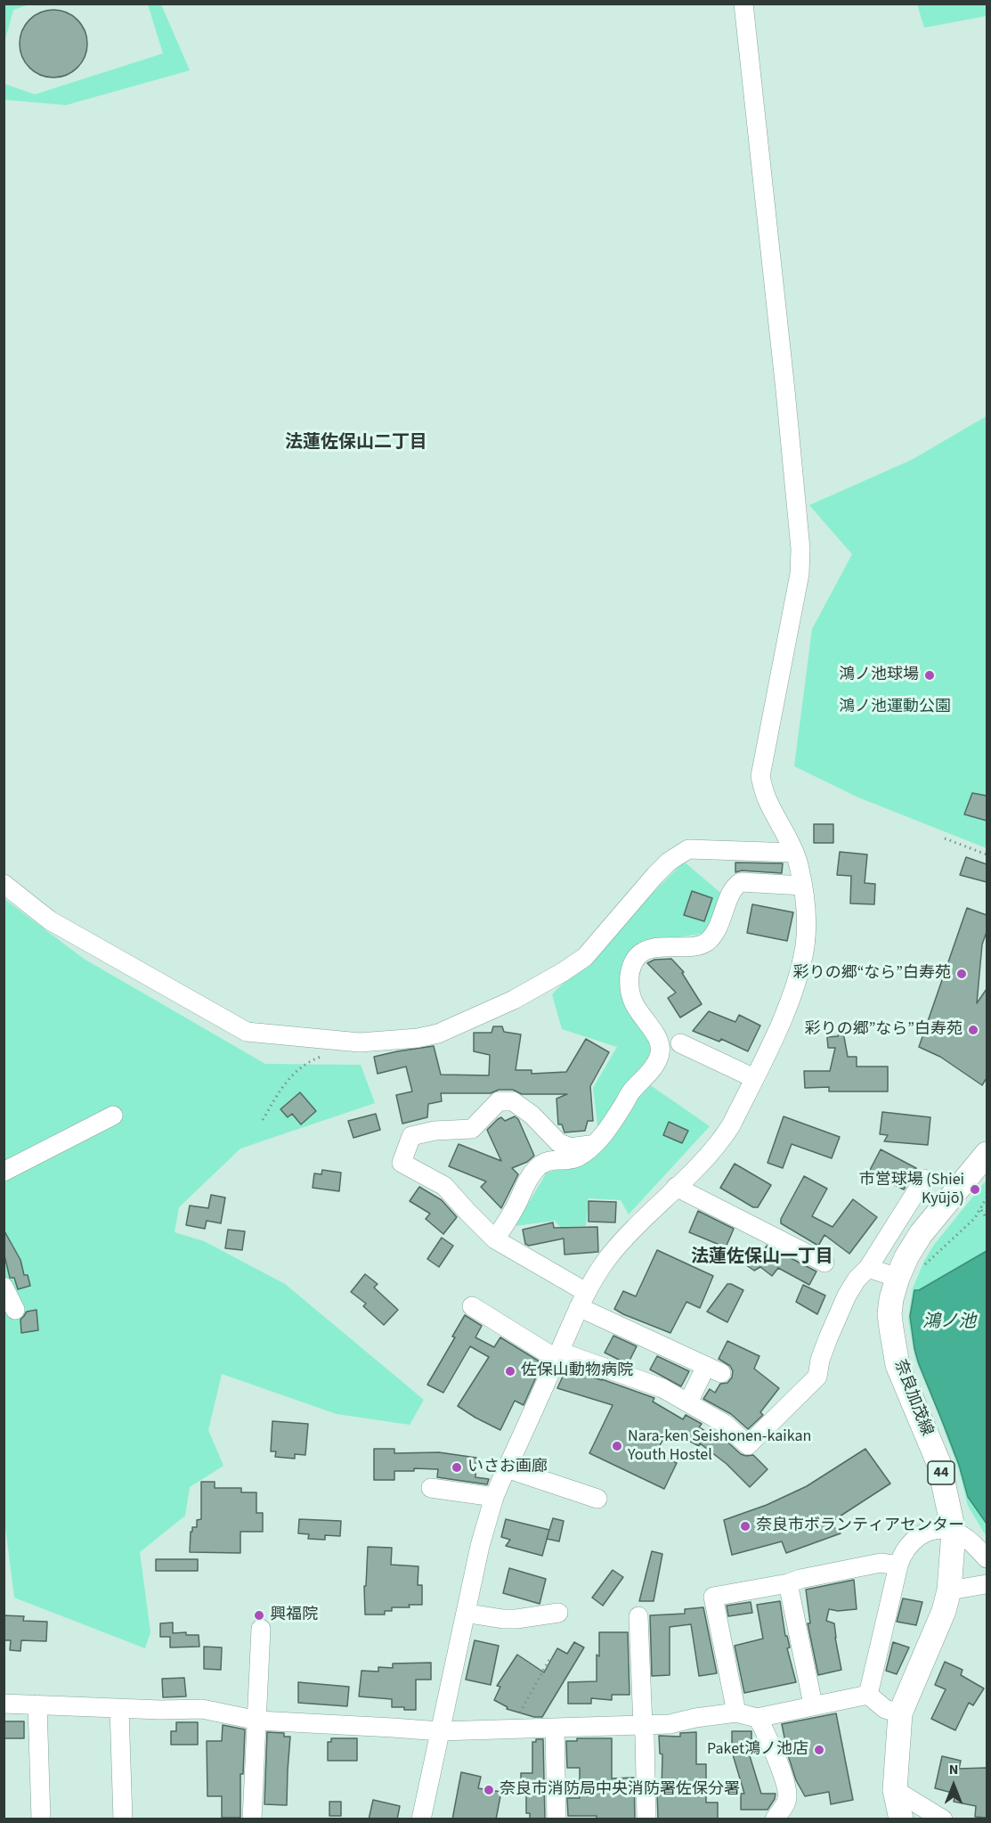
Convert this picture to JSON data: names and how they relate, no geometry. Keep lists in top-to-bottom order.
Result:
{
  "streets": {
    "main road": ["奈良加茂線", "44"]
  },
  "districts": ["法蓮佐保山二丁目", "法蓮佐保山一丁目"],
  "water": ["鴻ノ池"],
  "parks": ["鴻ノ池運動公園"],
  "places": [
    "鴻ノ池球場",
    "彩りの郷“なら”白寿苑",
    "彩りの郷”なら”白寿苑",
    "市営球場 (Shiei Kyūjō)",
    "佐保山動物病院",
    "Nara-ken Seishonen-kaikan Youth Hostel",
    "いさお画廊",
    "奈良市ボランティアセンター",
    "興福院",
    "Paket鴻ノ池店",
    "奈良市消防局中央消防署佐保分署"
  ],
  "north": "top"
}
